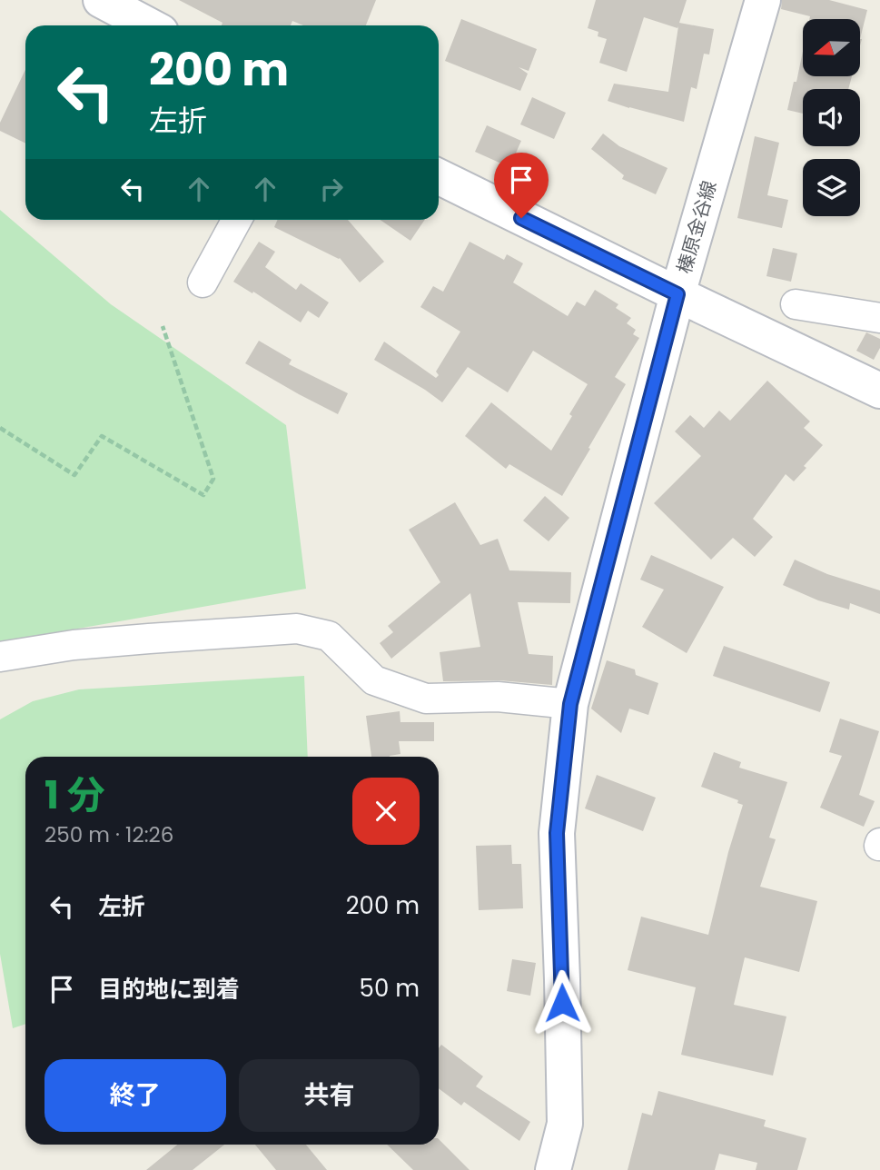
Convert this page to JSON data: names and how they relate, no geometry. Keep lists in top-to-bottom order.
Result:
{
  "streets": {
    "main road": ["榛原金谷線"]
  },
  "north": "left",
  "page": {
    "turn": ["200 m", "左折"],
    "heading": ["1 分", "250 m · 12:26"],
    "list": [
      {
        "name": "左折",
        "value": "200 m"
      },
      {
        "name": "目的地に到着",
        "value": "50 m"
      }
    ],
    "buttons": ["終了", "共有"]
  }
}
